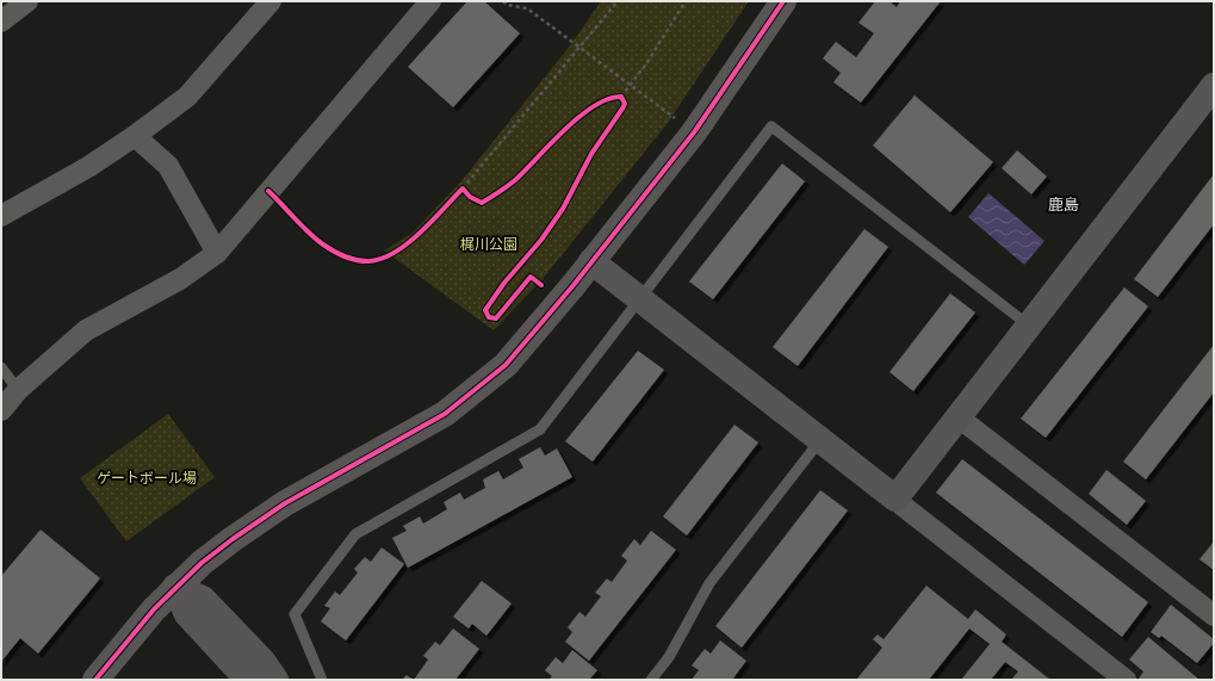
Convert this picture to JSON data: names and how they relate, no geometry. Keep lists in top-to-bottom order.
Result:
{
  "districts": ["鹿島"],
  "parks": ["梶川公園", "ゲートボール場"]
}
